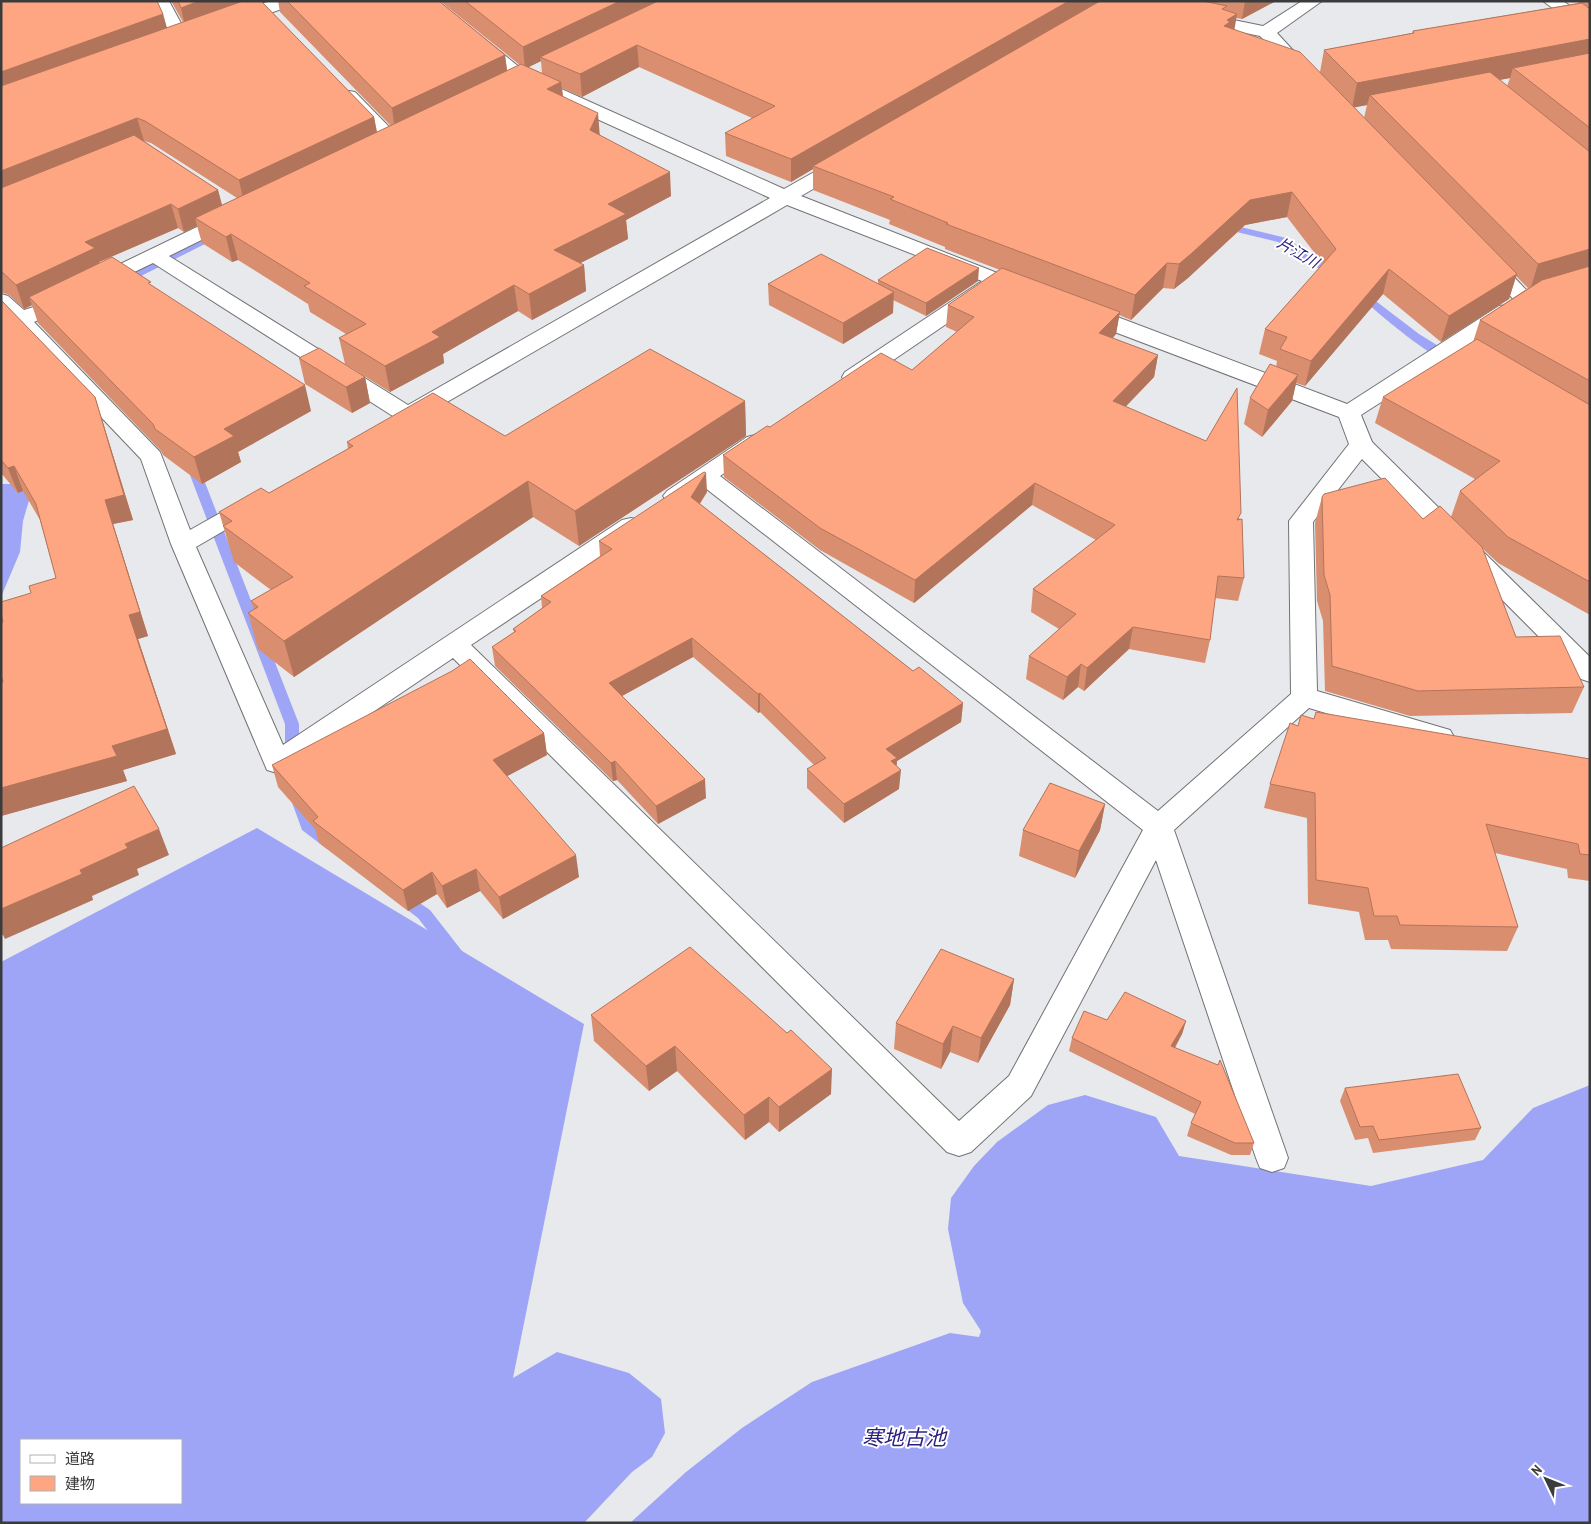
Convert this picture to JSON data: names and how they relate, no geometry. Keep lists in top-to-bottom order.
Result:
{
  "water": ["片江川", "寒地古池"],
  "legend": ["道路", "建物"],
  "north": "top left"
}
